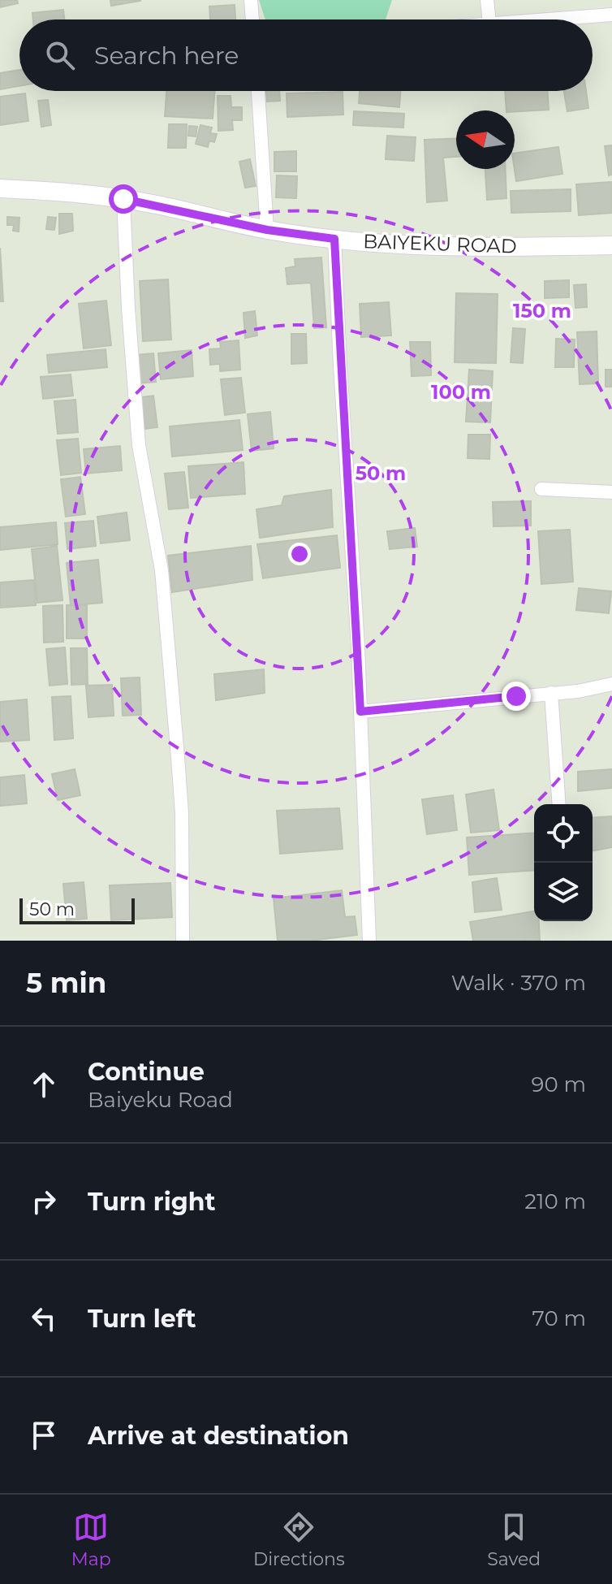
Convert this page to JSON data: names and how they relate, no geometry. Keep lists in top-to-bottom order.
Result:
{
  "streets": {
    "main road": ["BAIYEKU ROAD"]
  },
  "scale_bar": "50 m",
  "north": "left",
  "page": {
    "search": "Search here",
    "scale": "50 m",
    "heading": ["5 min", "Walk · 370 m"],
    "list": [
      ["Continue", "Baiyeku Road", "90 m"],
      ["Turn right", "210 m"],
      ["Turn left", "70 m"],
      "Arrive at destination"
    ],
    "nav": ["Map", "Directions", "Saved"]
  },
  "rings": ["150 m", "100 m", "50 m"]
}
